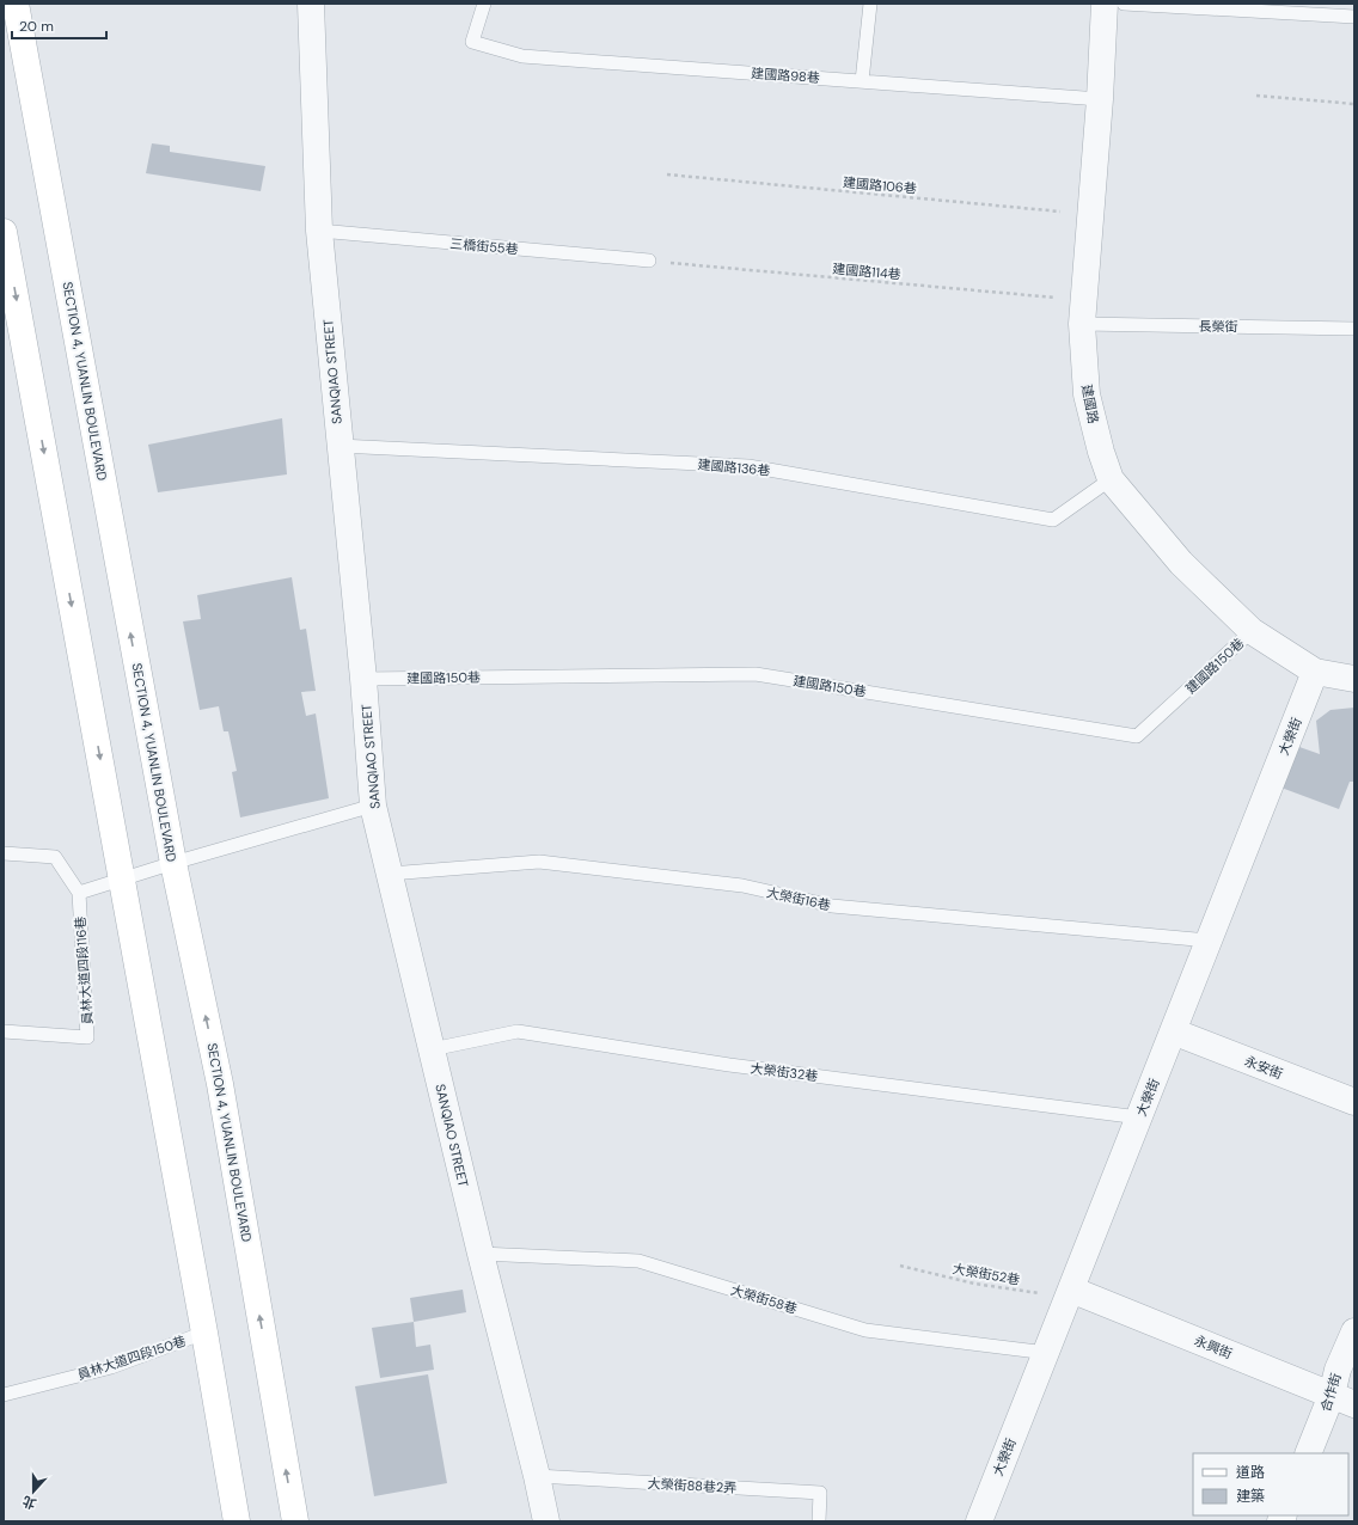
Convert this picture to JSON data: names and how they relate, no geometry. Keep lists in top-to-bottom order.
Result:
{
  "streets": {
    "main road": ["SECTION 4, YUANLIN BOULEVARD"],
    "street": [
      "SANQIAO STREET",
      "建國路",
      "大榮街",
      "永安街",
      "永興街",
      "合作街"
    ],
    "lane": [
      "建國路98巷",
      "三橋街55巷",
      "長榮街",
      "建國路136巷",
      "建國路150巷",
      "大榮街16巷",
      "員林大道四段116巷",
      "大榮街32巷",
      "大榮街58巷",
      "員林大道四段150巷",
      "大榮街88巷2弄"
    ],
    "path": ["建國路106巷", "建國路114巷", "大榮街52巷"]
  },
  "crossings": [
    ["建國路98巷", "建國路"],
    ["建國路106巷", "建國路"],
    ["三橋街55巷", "建國路114巷"],
    ["三橋街55巷", "SANQIAO STREET"],
    ["建國路114巷", "長榮街"],
    ["建國路114巷", "建國路"],
    ["長榮街", "建國路"],
    ["SANQIAO STREET", "建國路136巷"],
    ["SANQIAO STREET", "建國路150巷"],
    ["SANQIAO STREET", "大榮街16巷"],
    ["SANQIAO STREET", "大榮街32巷"],
    ["SANQIAO STREET", "大榮街58巷"],
    ["SANQIAO STREET", "大榮街88巷2弄"],
    ["建國路", "建國路136巷"],
    ["建國路", "建國路150巷"],
    ["建國路", "大榮街"],
    ["大榮街", "大榮街16巷"],
    ["大榮街", "永安街"],
    ["大榮街", "大榮街32巷"],
    ["大榮街", "大榮街52巷"],
    ["大榮街", "大榮街58巷"],
    ["大榮街", "永興街"],
    ["大榮街52巷", "永興街"],
    ["永興街", "合作街"]
  ],
  "legend": ["道路", "建築"],
  "scale_bar": "20 m",
  "north": "bottom"
}
